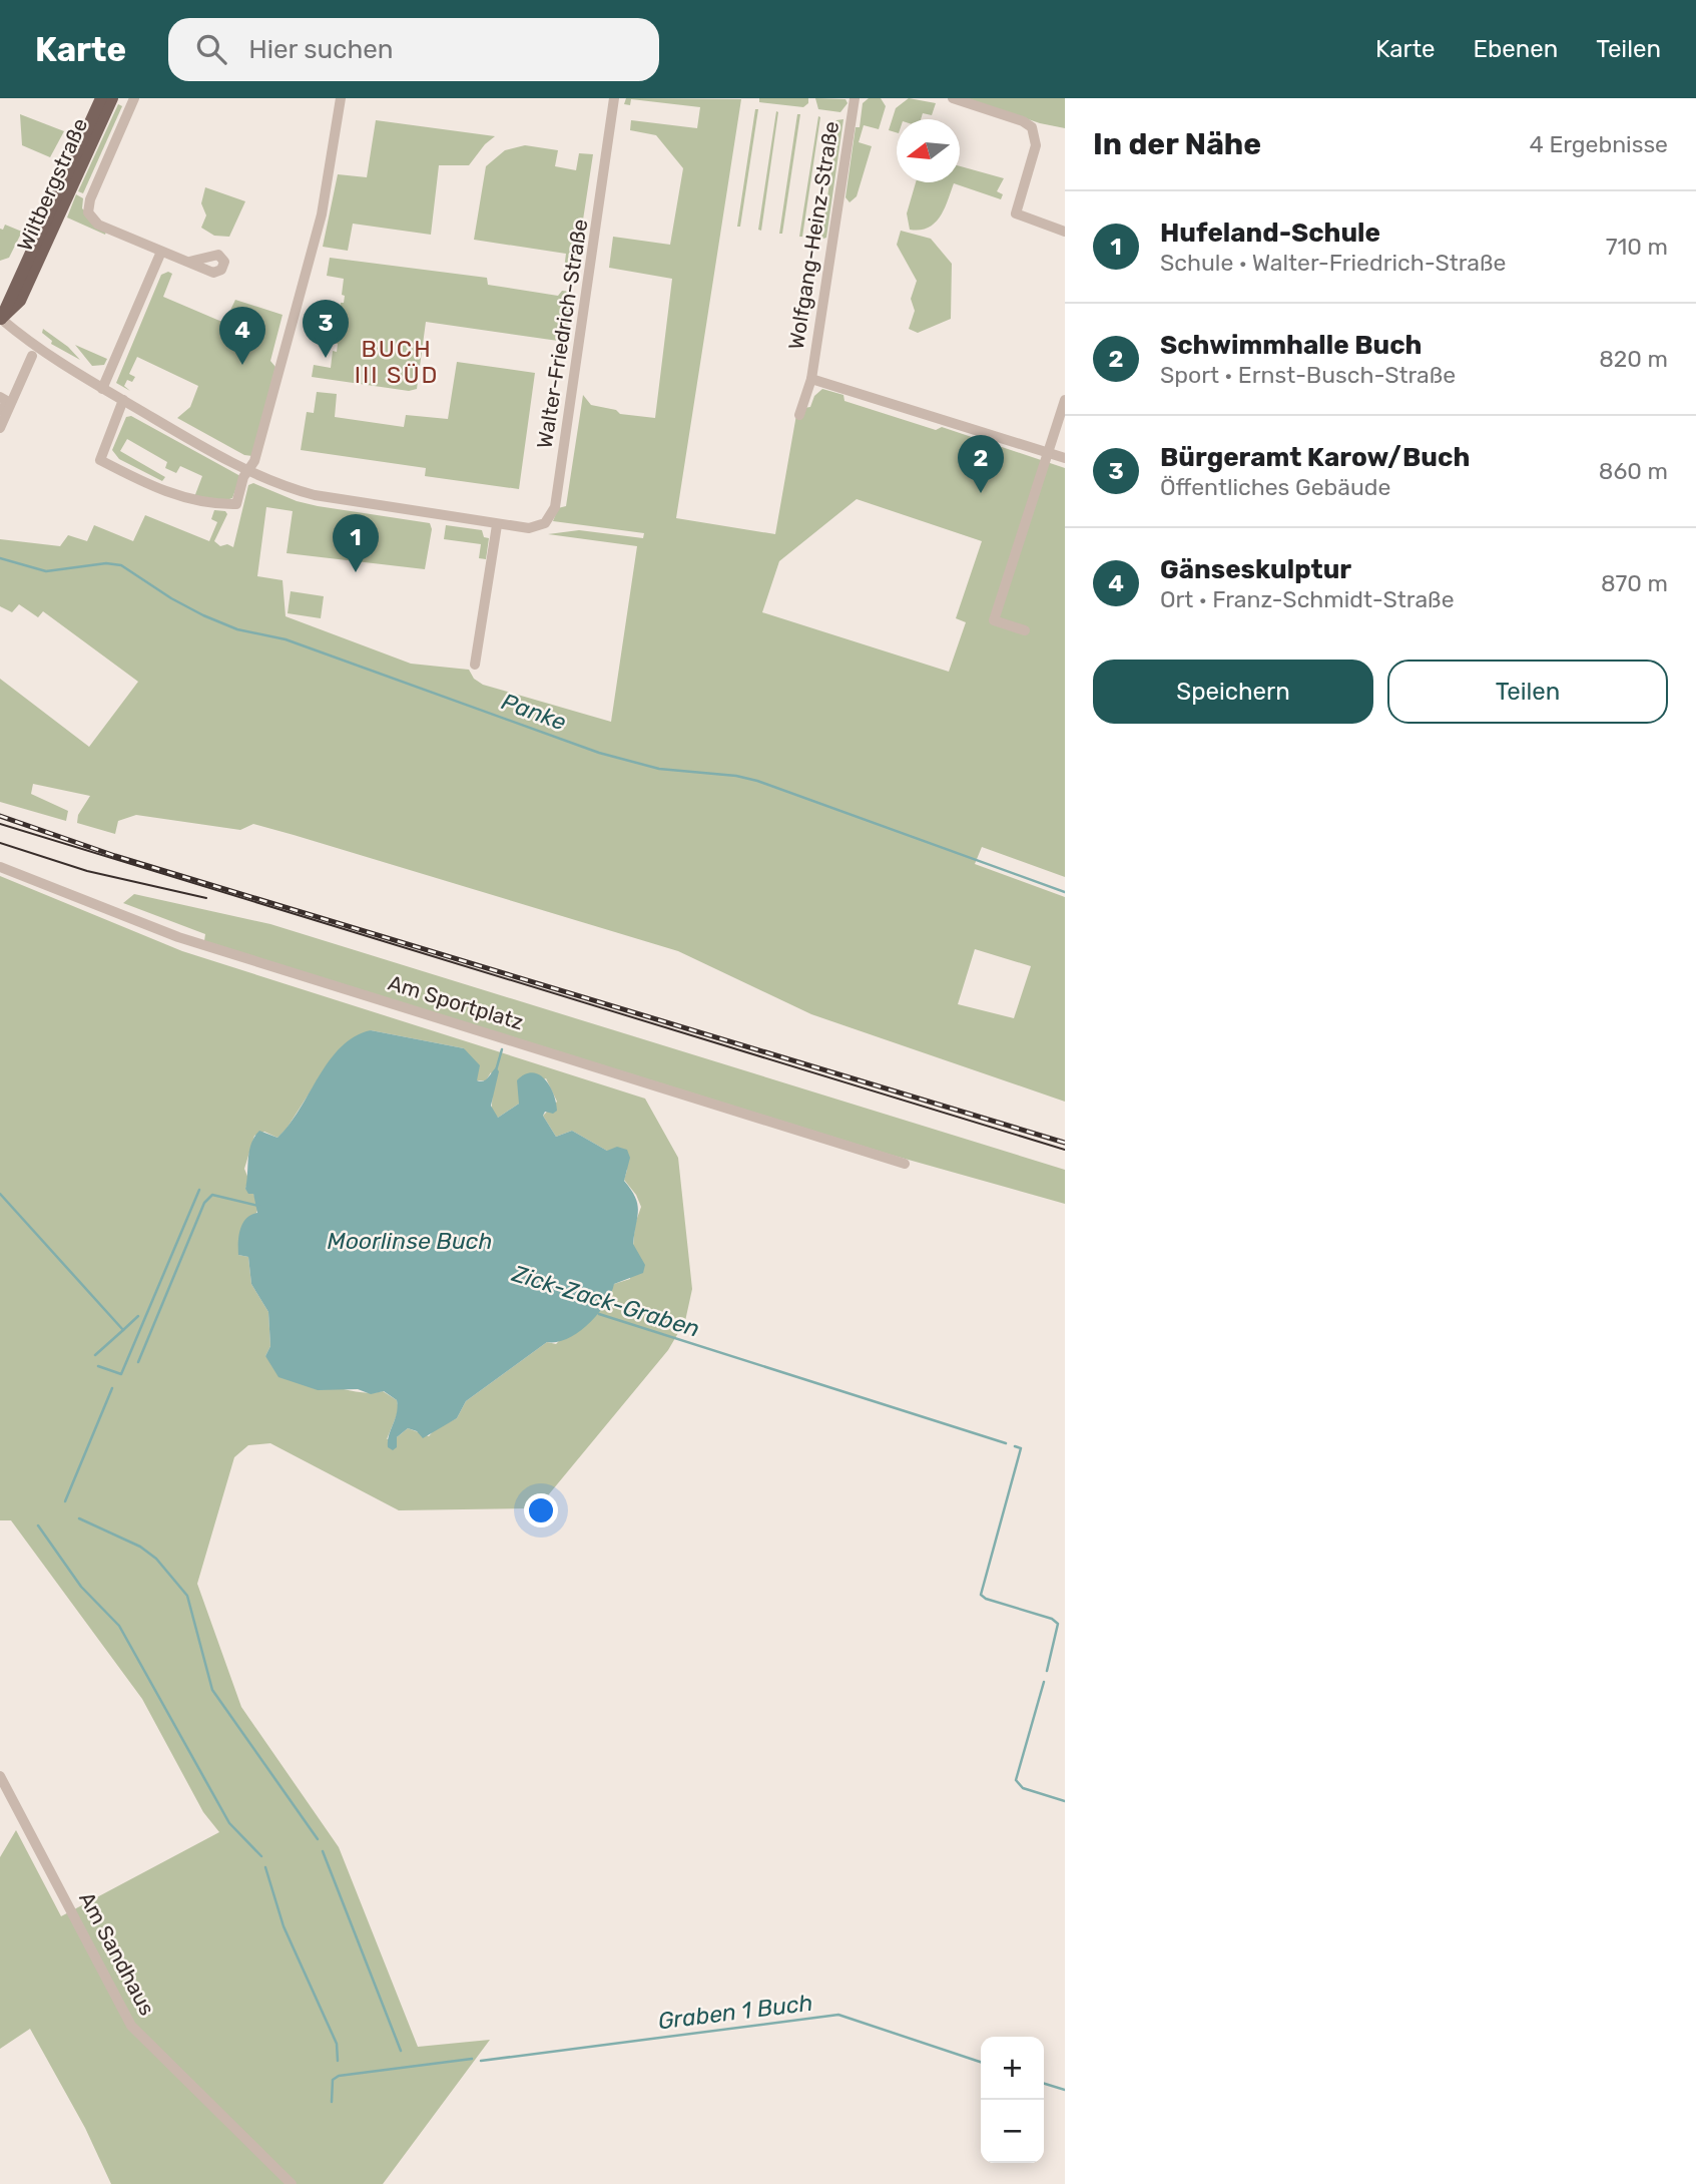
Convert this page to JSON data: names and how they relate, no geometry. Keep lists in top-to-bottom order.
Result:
{
  "streets": {
    "main road": ["Wiltbergstraße"],
    "street": [
      "Wolfgang-Heinz-Straße",
      "Walter-Friedrich-Straße",
      "Am Sportplatz",
      "Am Sandhaus"
    ]
  },
  "crossings": [
    ["Wiltbergstraße", "Walter-Friedrich-Straße"]
  ],
  "districts": ["BUCH III SÜD"],
  "water": [
    "Panke",
    "Moorlinse Buch",
    "Zick-Zack-Graben",
    "Graben 1 Buch"
  ],
  "north": "left",
  "page": {
    "header": "Karte",
    "search": "Hier suchen",
    "nav": ["Karte", "Ebenen", "Teilen"],
    "heading": ["In der Nähe", "4 Ergebnisse"],
    "list": [
      {
        "mark": "1",
        "name": "Hufeland-Schule",
        "note": "Schule · Walter-Friedrich-Straße",
        "value": "710 m"
      },
      {
        "mark": "2",
        "name": "Schwimmhalle Buch",
        "note": "Sport · Ernst-Busch-Straße",
        "value": "820 m"
      },
      {
        "mark": "3",
        "name": "Bürgeramt Karow/Buch",
        "note": "Öffentliches Gebäude",
        "value": "860 m"
      },
      {
        "mark": "4",
        "name": "Gänseskulptur",
        "note": "Ort · Franz-Schmidt-Straße",
        "value": "870 m"
      }
    ],
    "pins": [
      "3",
      "4",
      "2",
      "1"
    ],
    "buttons": ["Speichern", "Teilen"],
    "map_buttons": ["+", "−"]
  }
}
